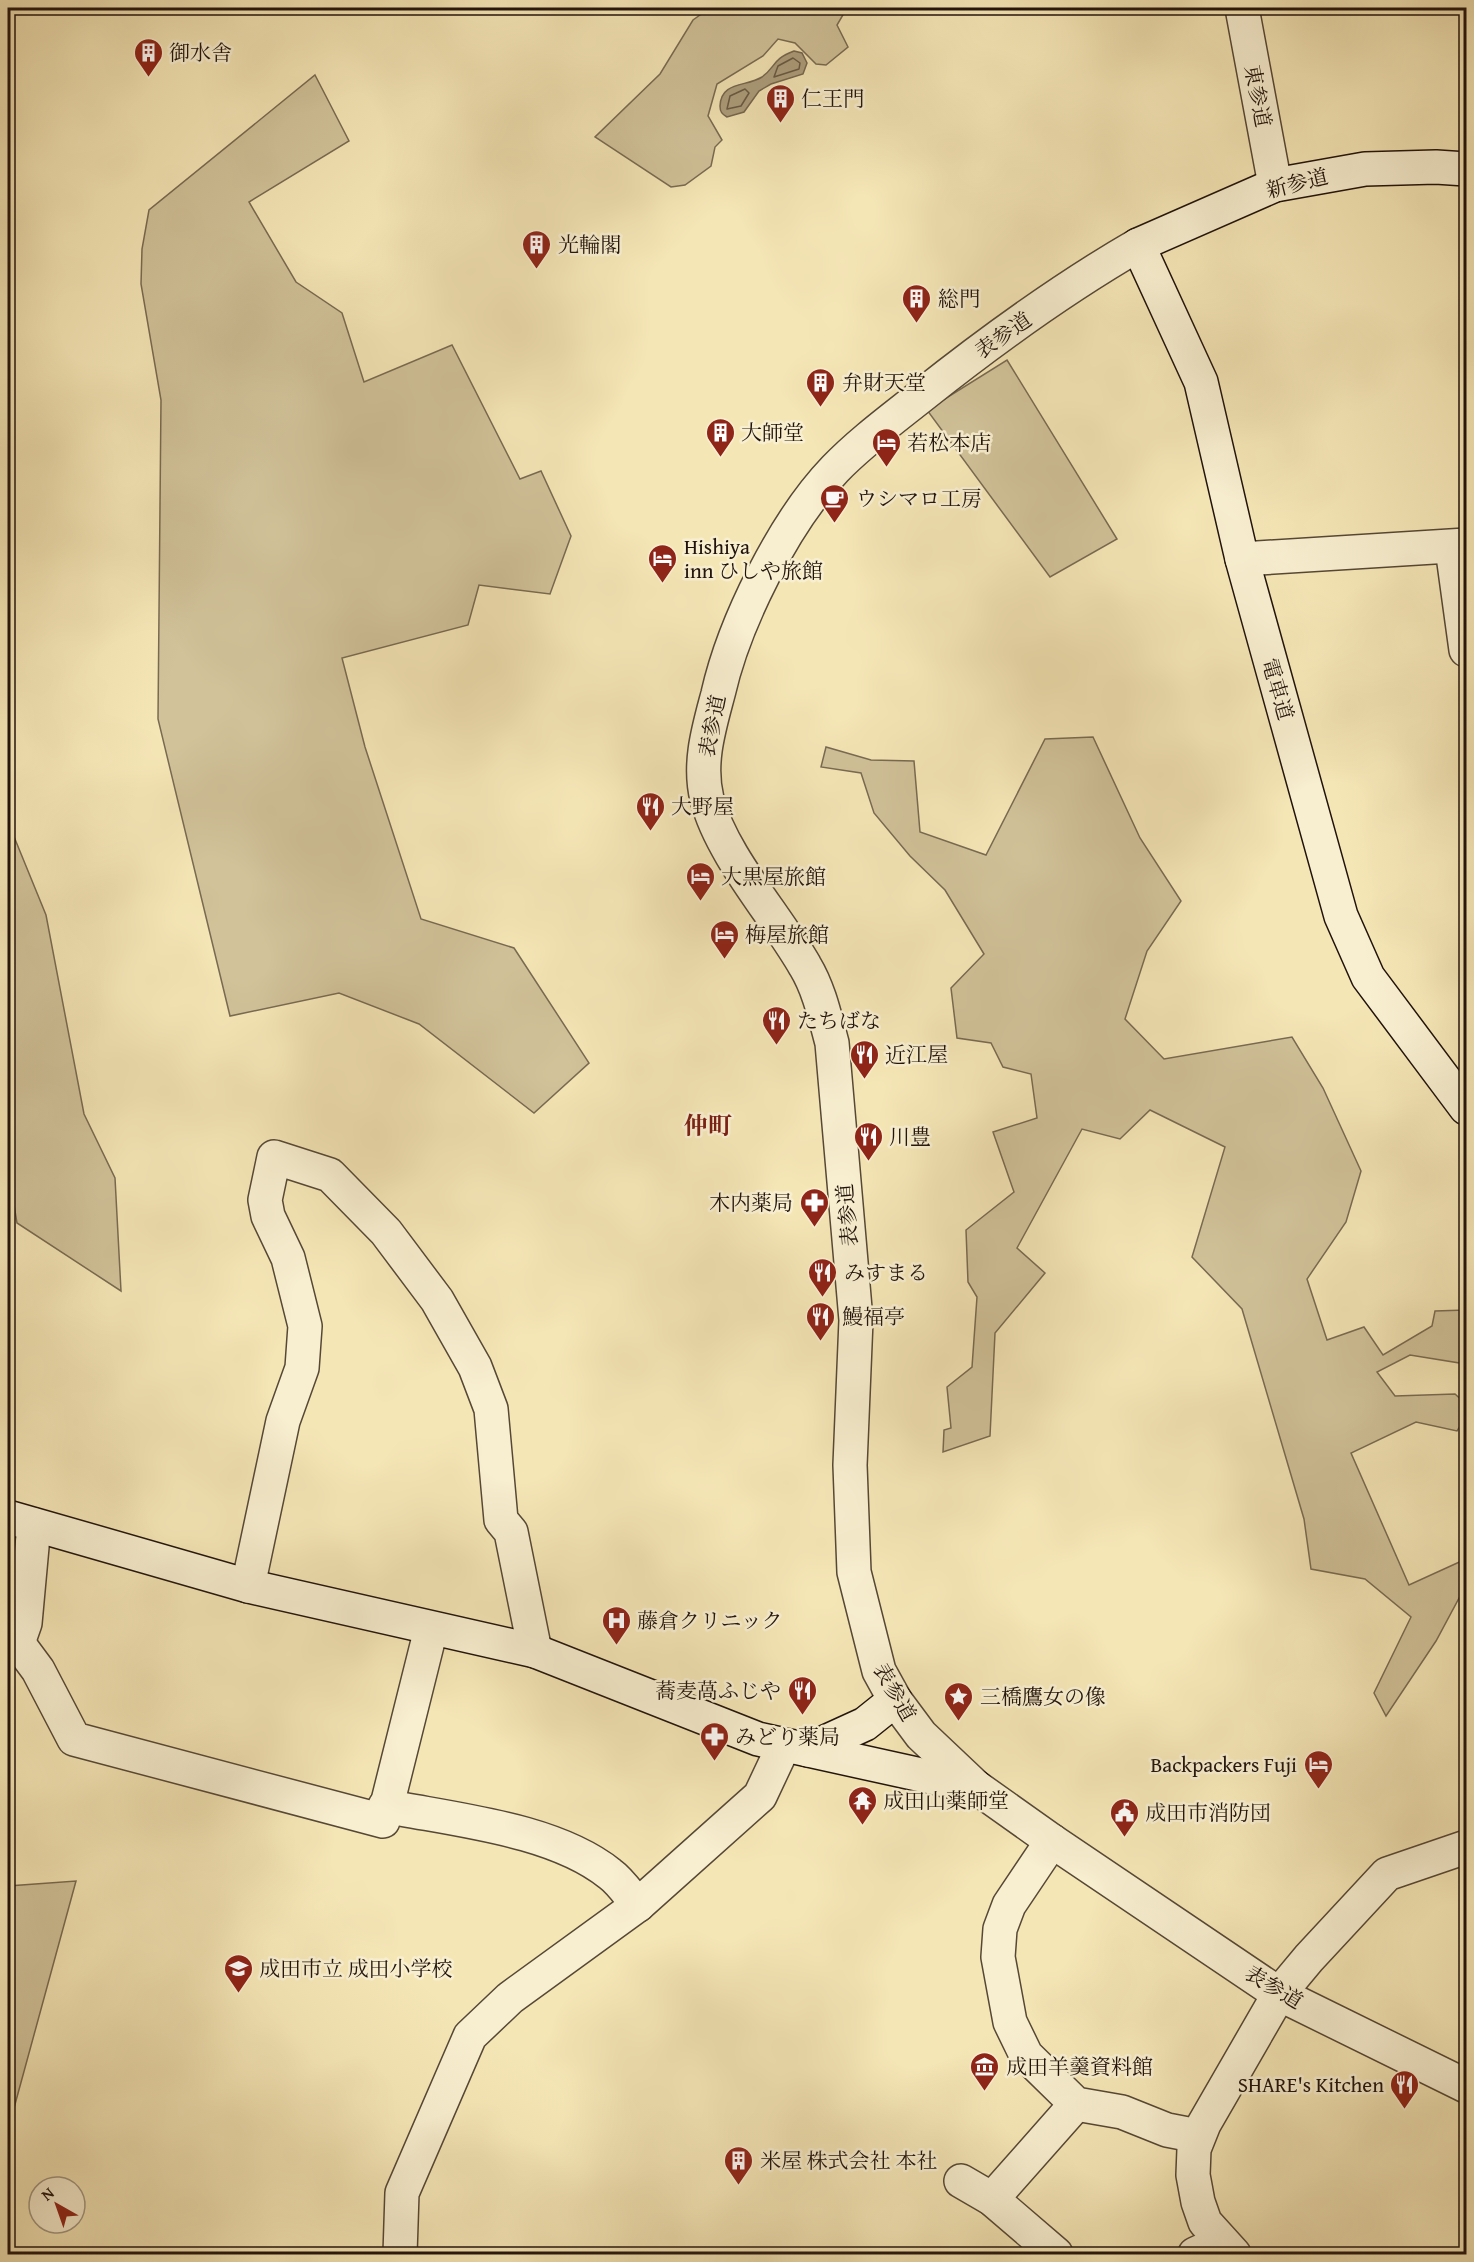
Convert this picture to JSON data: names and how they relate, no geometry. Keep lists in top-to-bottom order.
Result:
{
  "streets": {
    "street": [
      "東参道",
      "新参道",
      "表参道",
      "電車道"
    ]
  },
  "crossings": [
    ["東参道", "新参道"],
    ["新参道", "表参道"],
    ["新参道", "電車道"],
    ["表参道", "電車道"]
  ],
  "districts": ["仲町"],
  "places": {
    "building": [
      "御水舎",
      "仁王門",
      "光輪閣",
      "総門",
      "弁財天堂",
      "大師堂",
      "米屋 株式会社 本社"
    ],
    "hotel": [
      "若松本店",
      "Hishiya inn ひしや旅館",
      "大黒屋旅館",
      "梅屋旅館",
      "Backpackers Fuji"
    ],
    "cafe": ["ウシマロ工房"],
    "restaurant": [
      "大野屋",
      "たちばな",
      "近江屋",
      "川豊",
      "みすまる",
      "鰻福亭",
      "蕎麦萵ふじや",
      "SHARE's Kitchen"
    ],
    "pharmacy": ["木内薬局", "みどり薬局"],
    "hospital": ["藤倉クリニック"],
    "place": ["三橋鷹女の像"],
    "temple": ["成田山薬師堂"],
    "public building": ["成田市消防団"],
    "school or university": ["成田市立 成田小学校"],
    "museum": ["成田羊羹資料館"]
  },
  "north": "top left"
}
